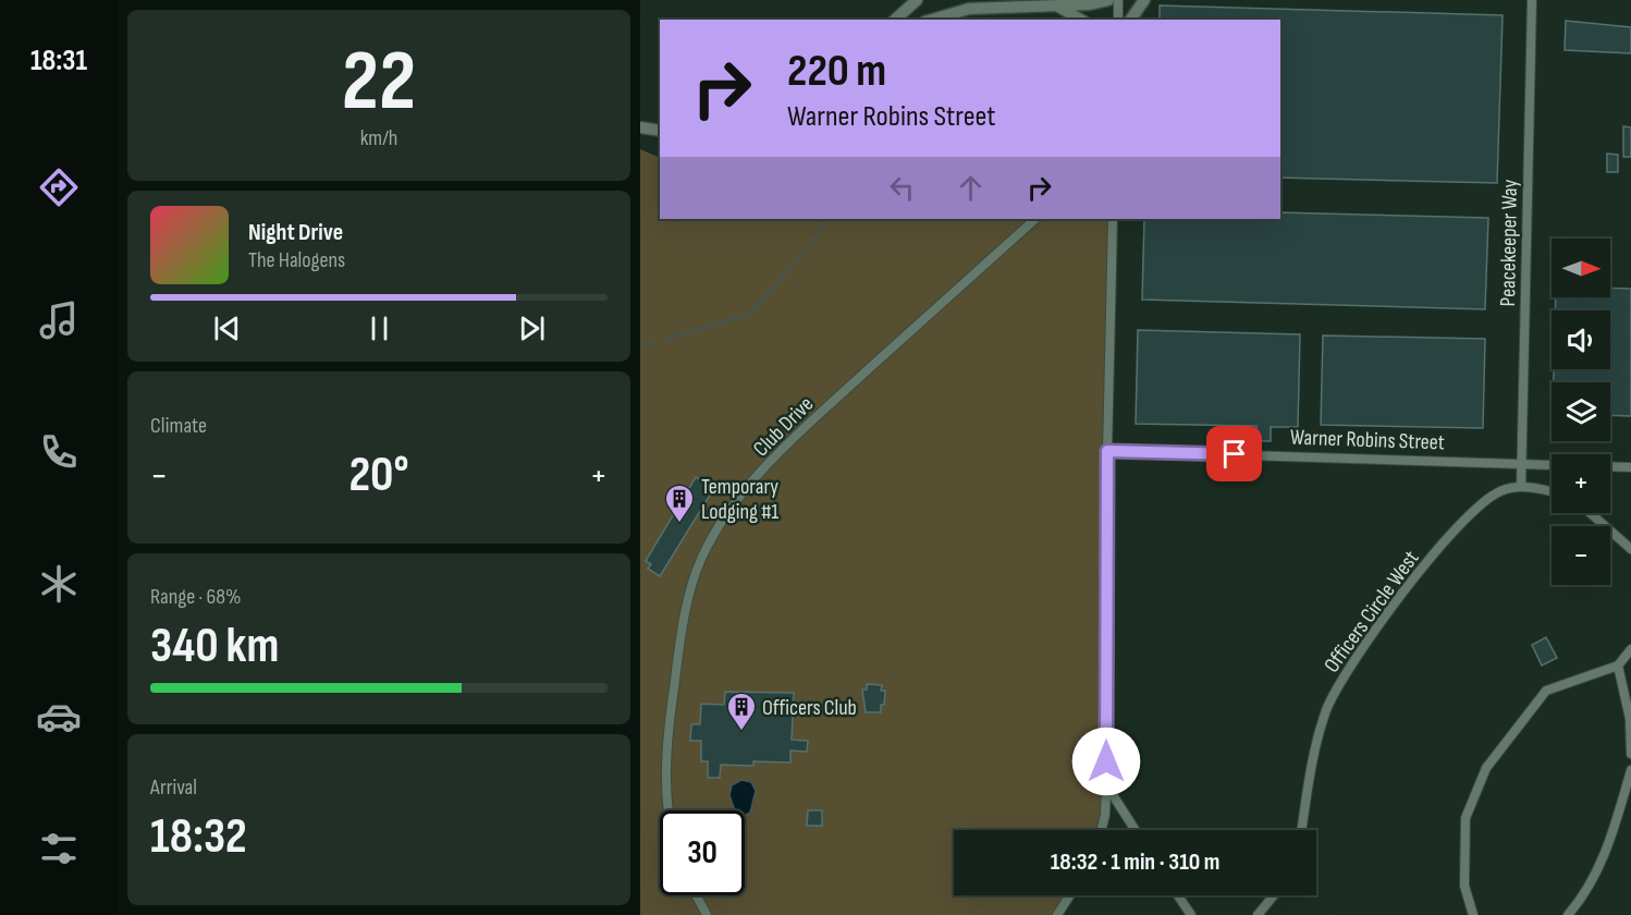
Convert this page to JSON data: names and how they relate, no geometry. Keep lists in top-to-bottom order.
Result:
{
  "streets": {
    "street": [
      "Peacekeeper Way",
      "Club Drive",
      "Warner Robins Street",
      "Officers Circle West"
    ]
  },
  "crossings": [
    ["Peacekeeper Way", "Warner Robins Street"],
    ["Peacekeeper Way", "Officers Circle West"]
  ],
  "places": {
    "building": ["Temporary Lodging #1", "Officers Club"]
  },
  "north": "right",
  "page": {
    "tabs": "18:31",
    "tile": [
      ["22", "km/h"],
      "Climate",
      ["Range · 68%", "340 km"],
      ["Arrival", "18:32"]
    ],
    "turn": ["220 m", "Warner Robins Street"],
    "song": ["Night Drive", "The Halogens"],
    "map_buttons": ["+", "−"],
    "heat": ["−", "20°", "+"],
    "limit": "30",
    "trip": "18:32 · 1 min · 310 m"
  }
}
